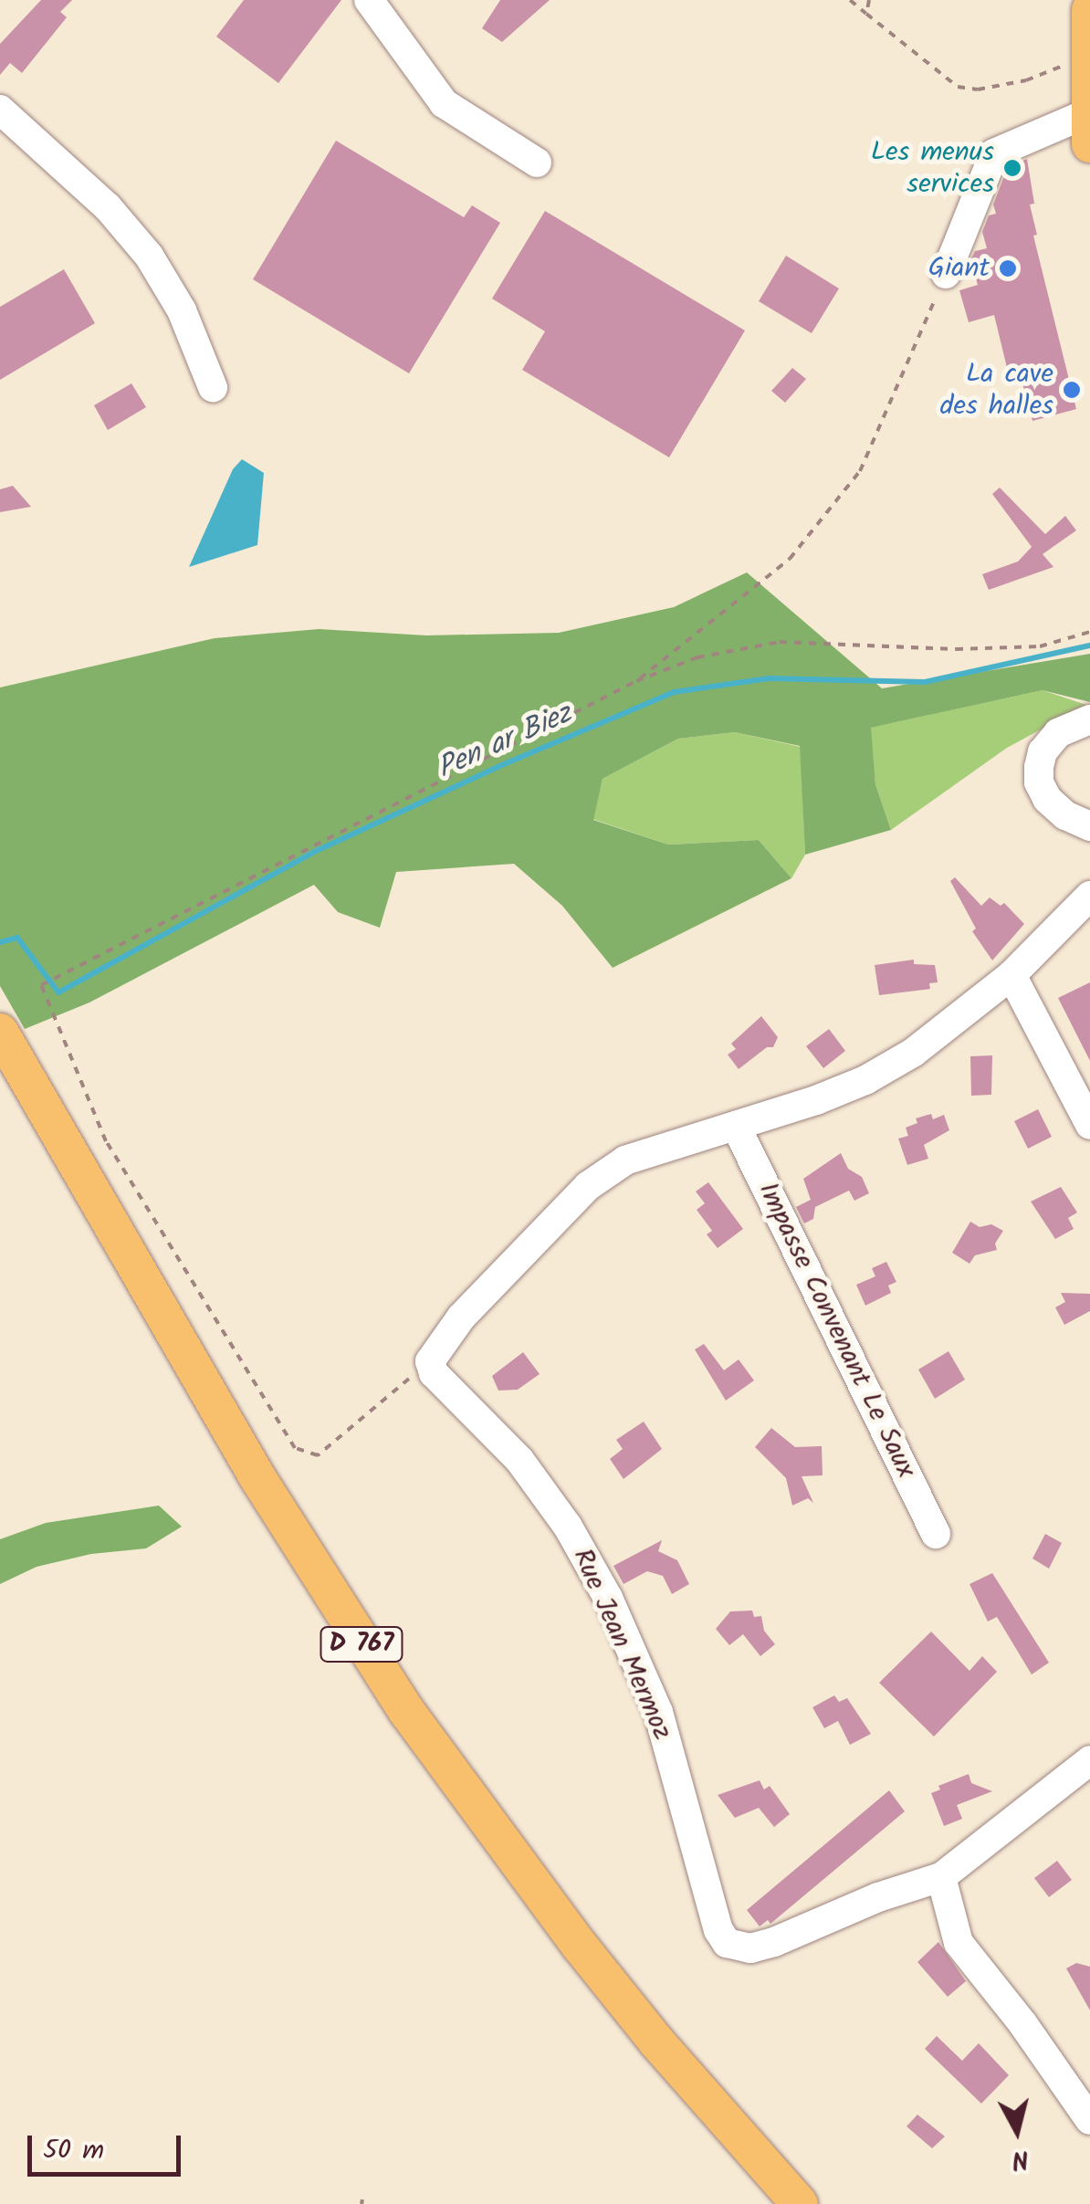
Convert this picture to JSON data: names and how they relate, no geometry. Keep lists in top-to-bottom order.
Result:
{
  "streets": {
    "main road": ["D 767"],
    "street": ["Impasse Convenant Le Saux", "Rue Jean Mermoz"]
  },
  "water": ["Pen ar Biez"],
  "places": ["Les menus services", "Giant", "La cave des halles"],
  "scale_bar": "50 m",
  "north": "bottom"
}
